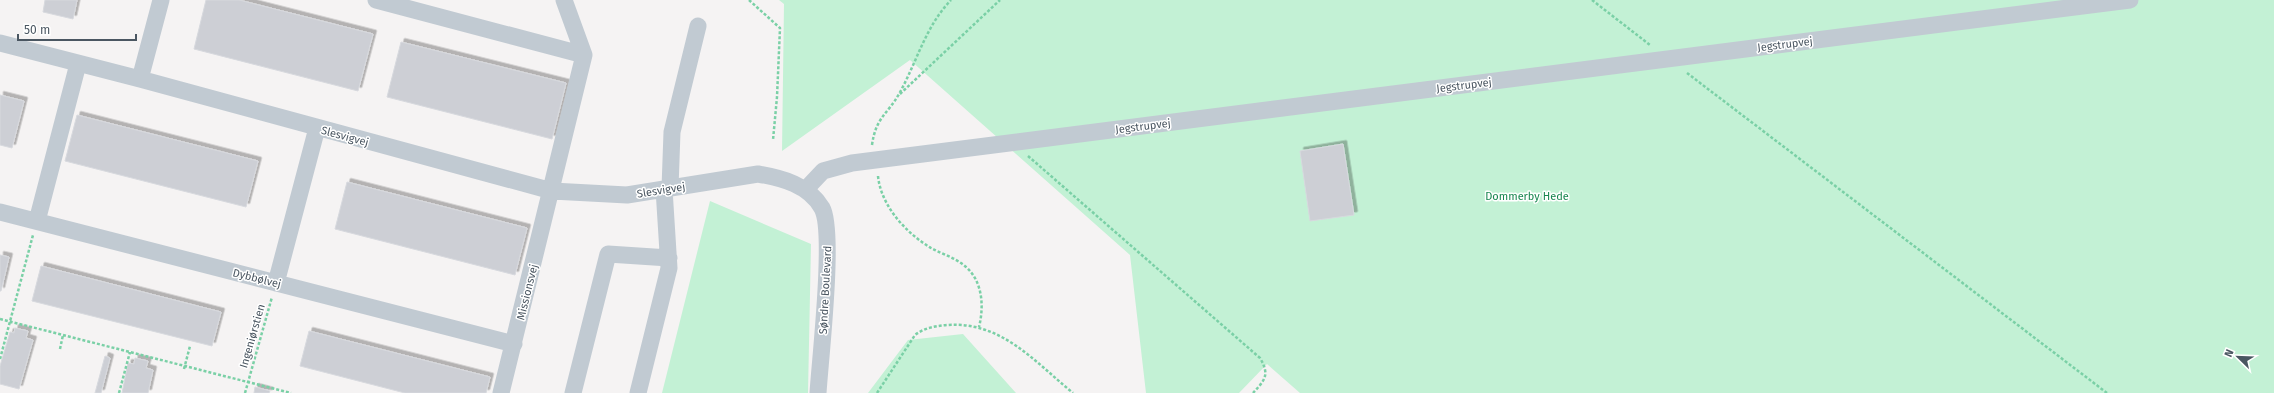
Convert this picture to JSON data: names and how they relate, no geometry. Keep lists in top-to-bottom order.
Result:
{
  "streets": {
    "lane": [
      "Jegstrupvej",
      "Slesvigvej",
      "Dybbølvej",
      "Søndre Boulevard",
      "Missionsvej"
    ],
    "path": ["Ingeniørstien"]
  },
  "crossings": [
    ["Jegstrupvej", "Søndre Boulevard"],
    ["Slesvigvej", "Søndre Boulevard"],
    ["Slesvigvej", "Missionsvej"],
    ["Dybbølvej", "Missionsvej"],
    ["Dybbølvej", "Ingeniørstien"]
  ],
  "parks": ["Dommerby Hede"],
  "scale_bar": "50 m",
  "north": "top left"
}
